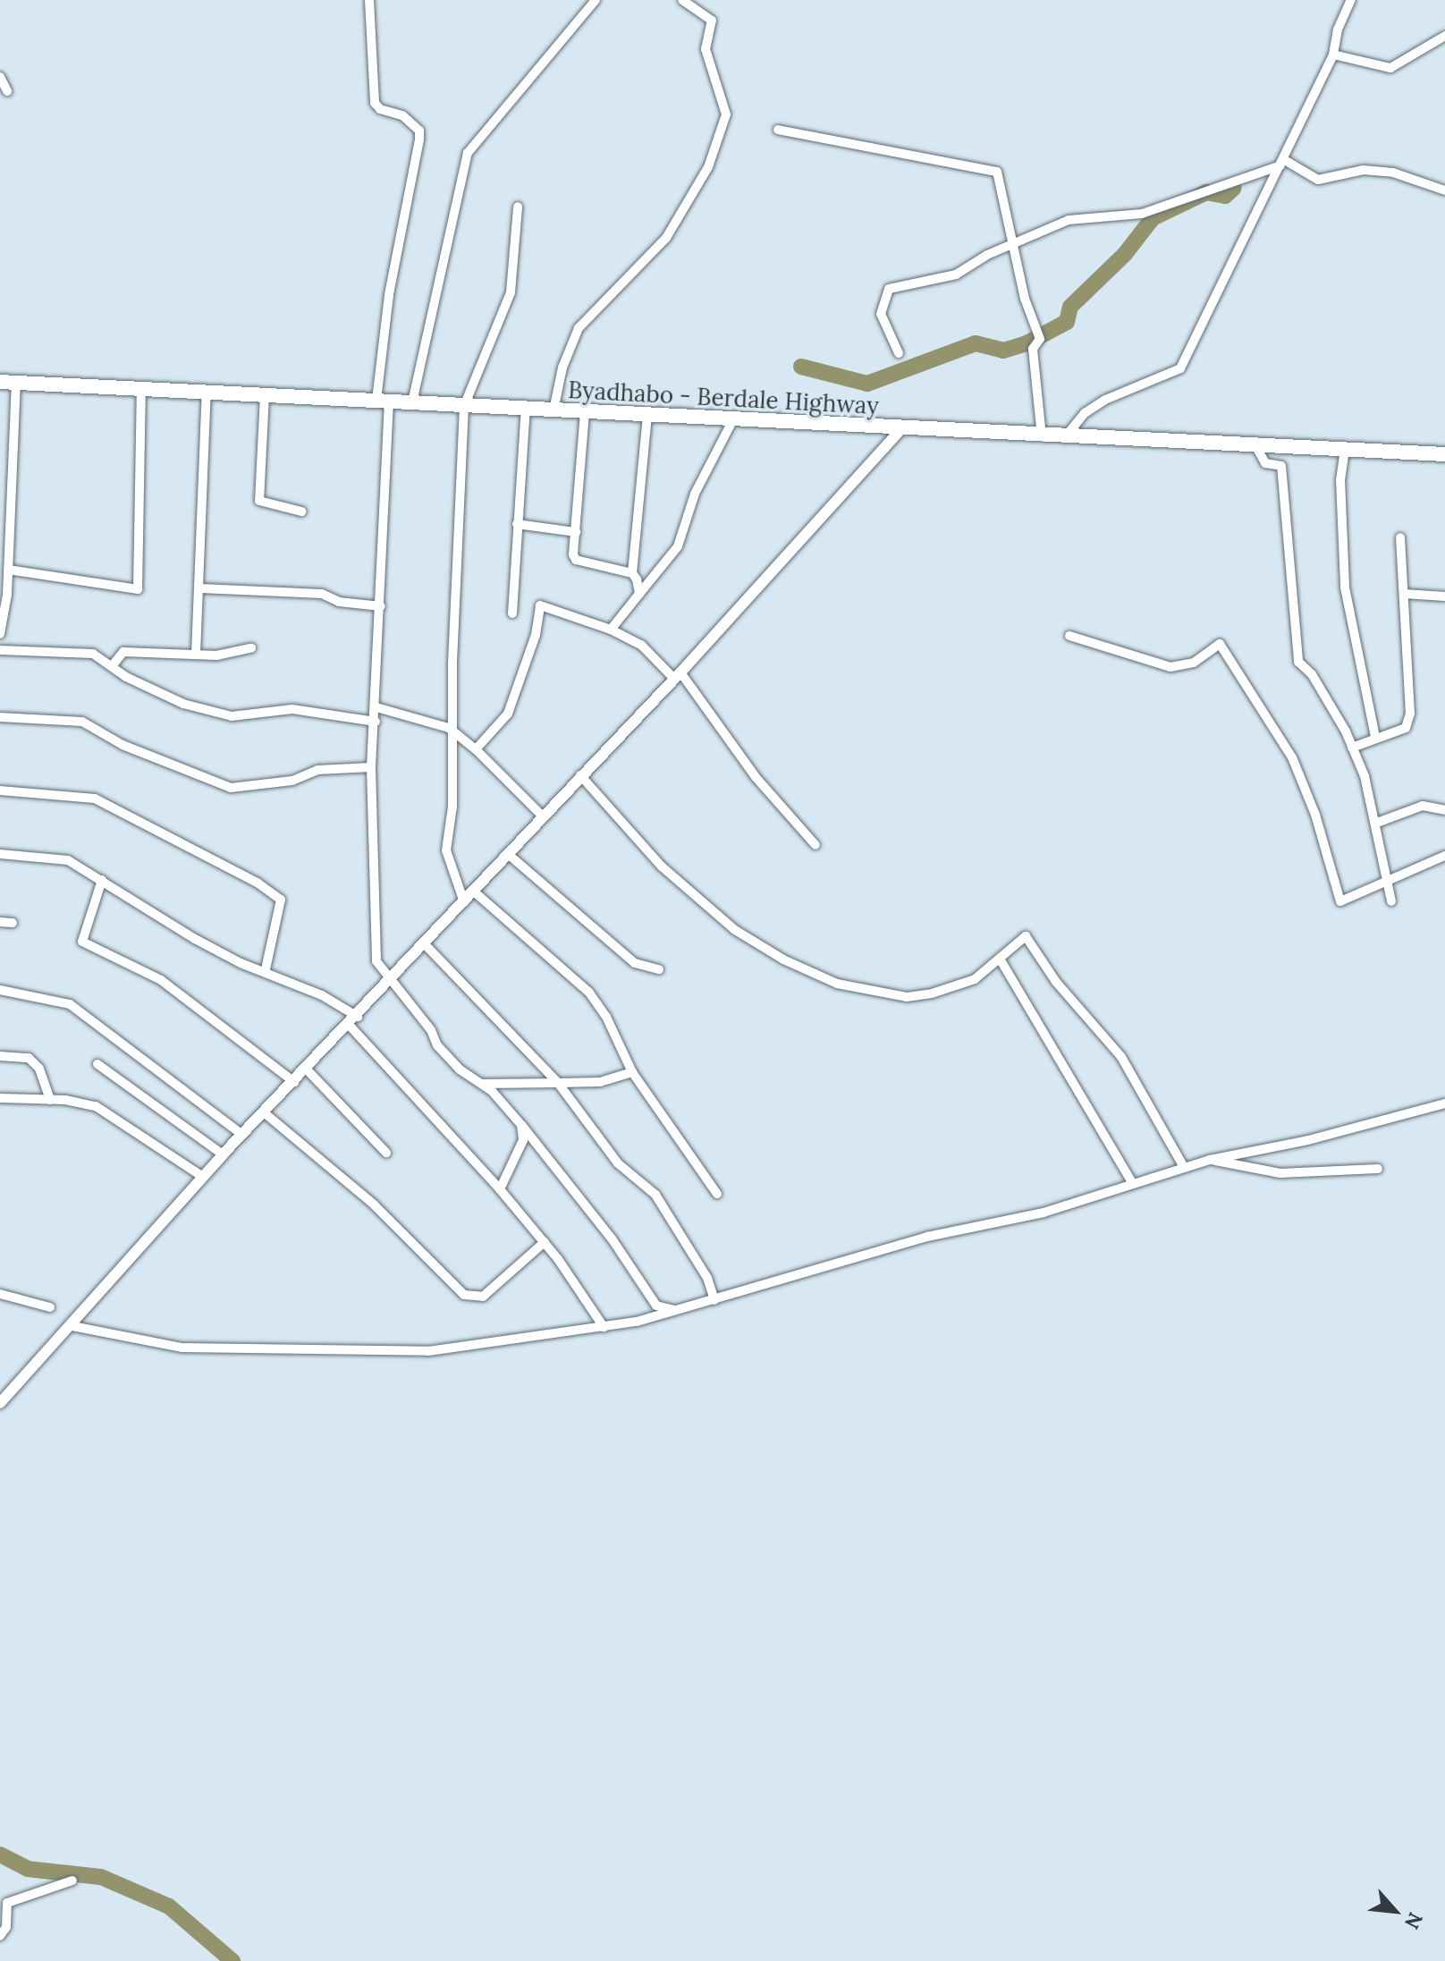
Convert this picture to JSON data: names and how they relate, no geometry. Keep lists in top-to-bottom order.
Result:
{
  "streets": {
    "main road": ["Byadhabo - Berdale Highway"]
  },
  "north": "bottom right"
}
